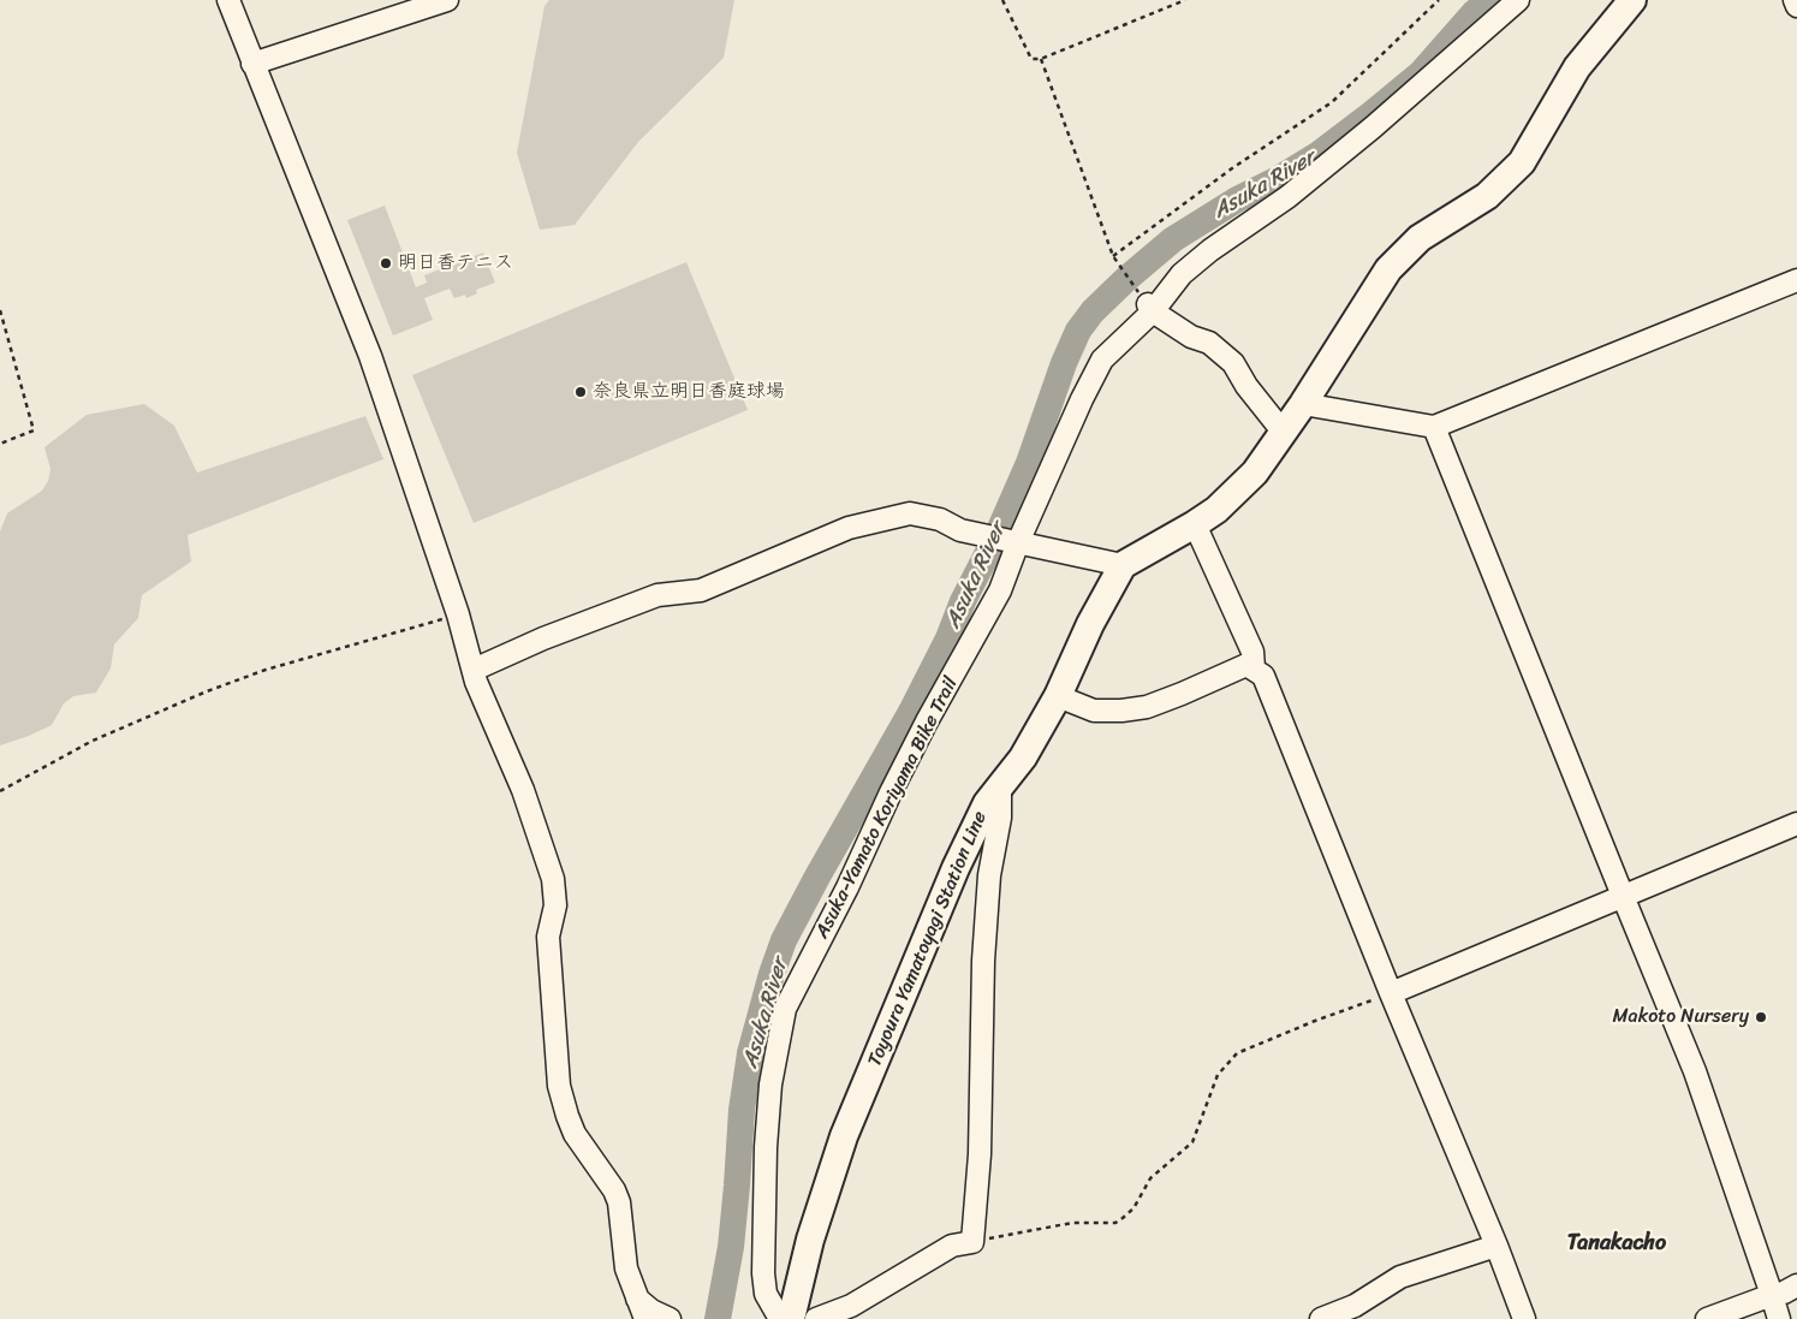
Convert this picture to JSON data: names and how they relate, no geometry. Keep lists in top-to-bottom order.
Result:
{
  "streets": {
    "main road": ["Toyoura Yamatoyagi Station Line"],
    "street": ["Asuka-Yamato Koriyama Bike Trail"]
  },
  "districts": ["Tanakacho"],
  "water": ["Asuka River"],
  "places": ["明日香テニス", "奈良県立明日香庭球場", "Makoto Nursery"]
}
